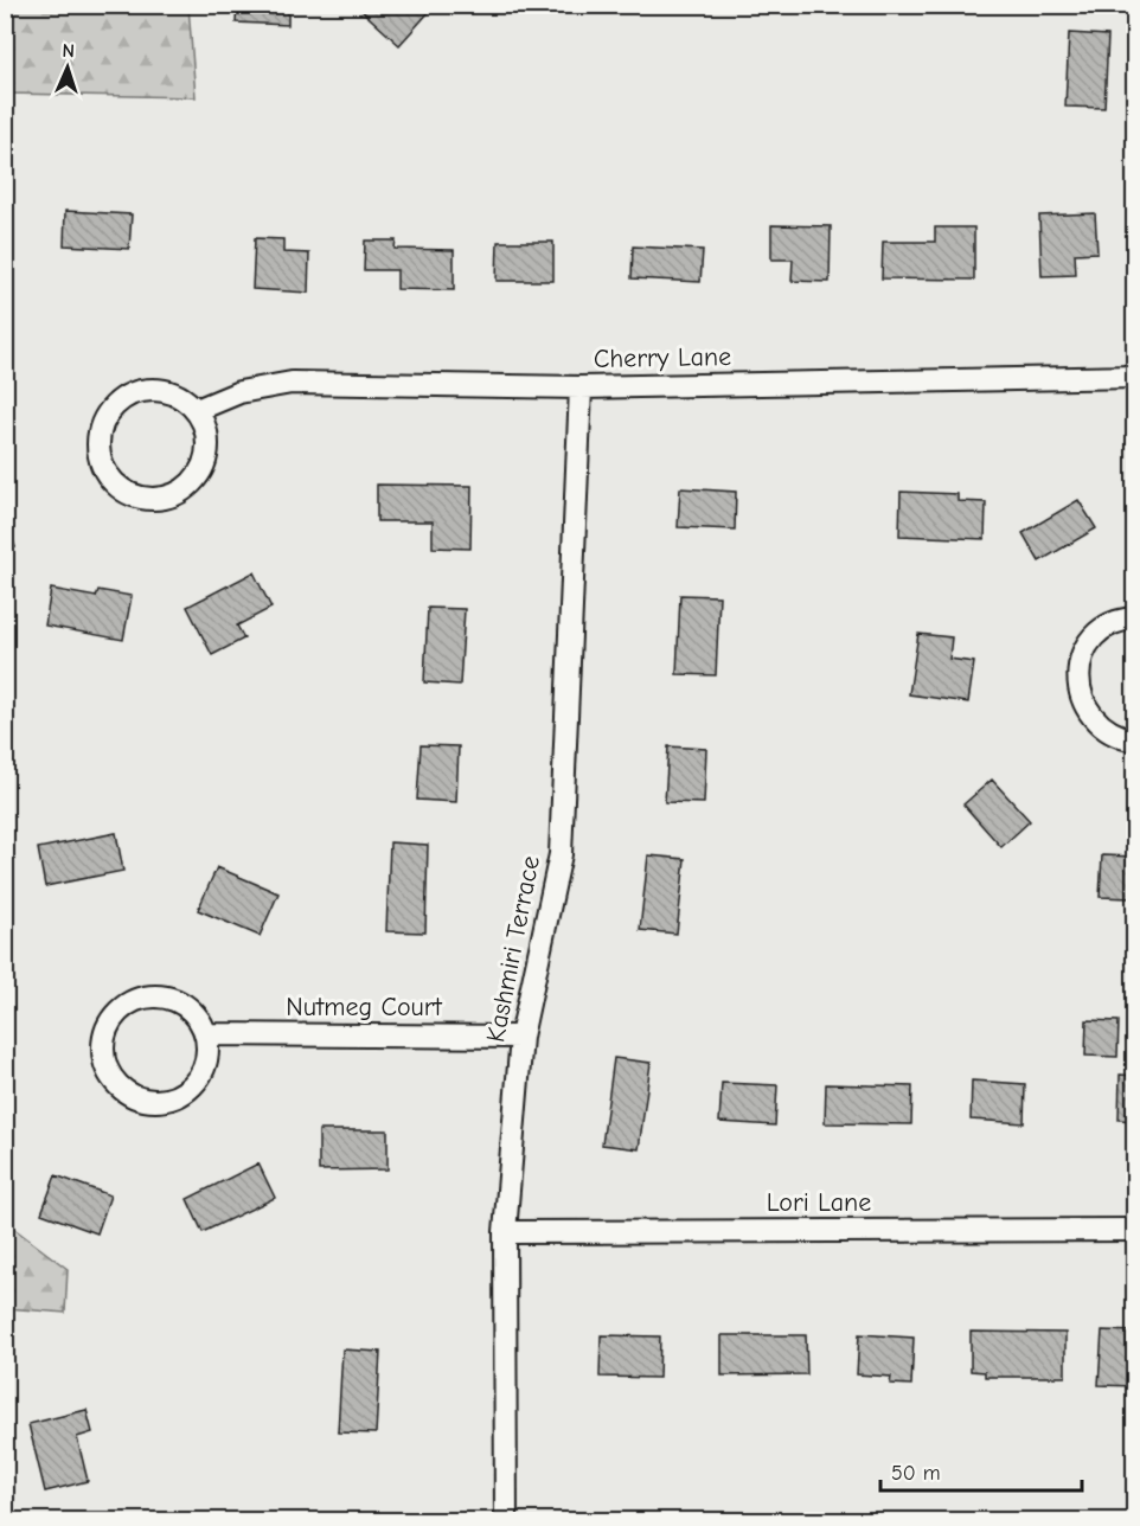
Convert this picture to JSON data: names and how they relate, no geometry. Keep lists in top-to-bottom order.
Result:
{
  "streets": {
    "street": [
      "Cherry Lane",
      "Kashmiri Terrace",
      "Nutmeg Court",
      "Lori Lane"
    ]
  },
  "crossings": [
    ["Cherry Lane", "Kashmiri Terrace"],
    ["Kashmiri Terrace", "Nutmeg Court"],
    ["Kashmiri Terrace", "Lori Lane"]
  ],
  "scale_bar": "50 m",
  "north": "top"
}
